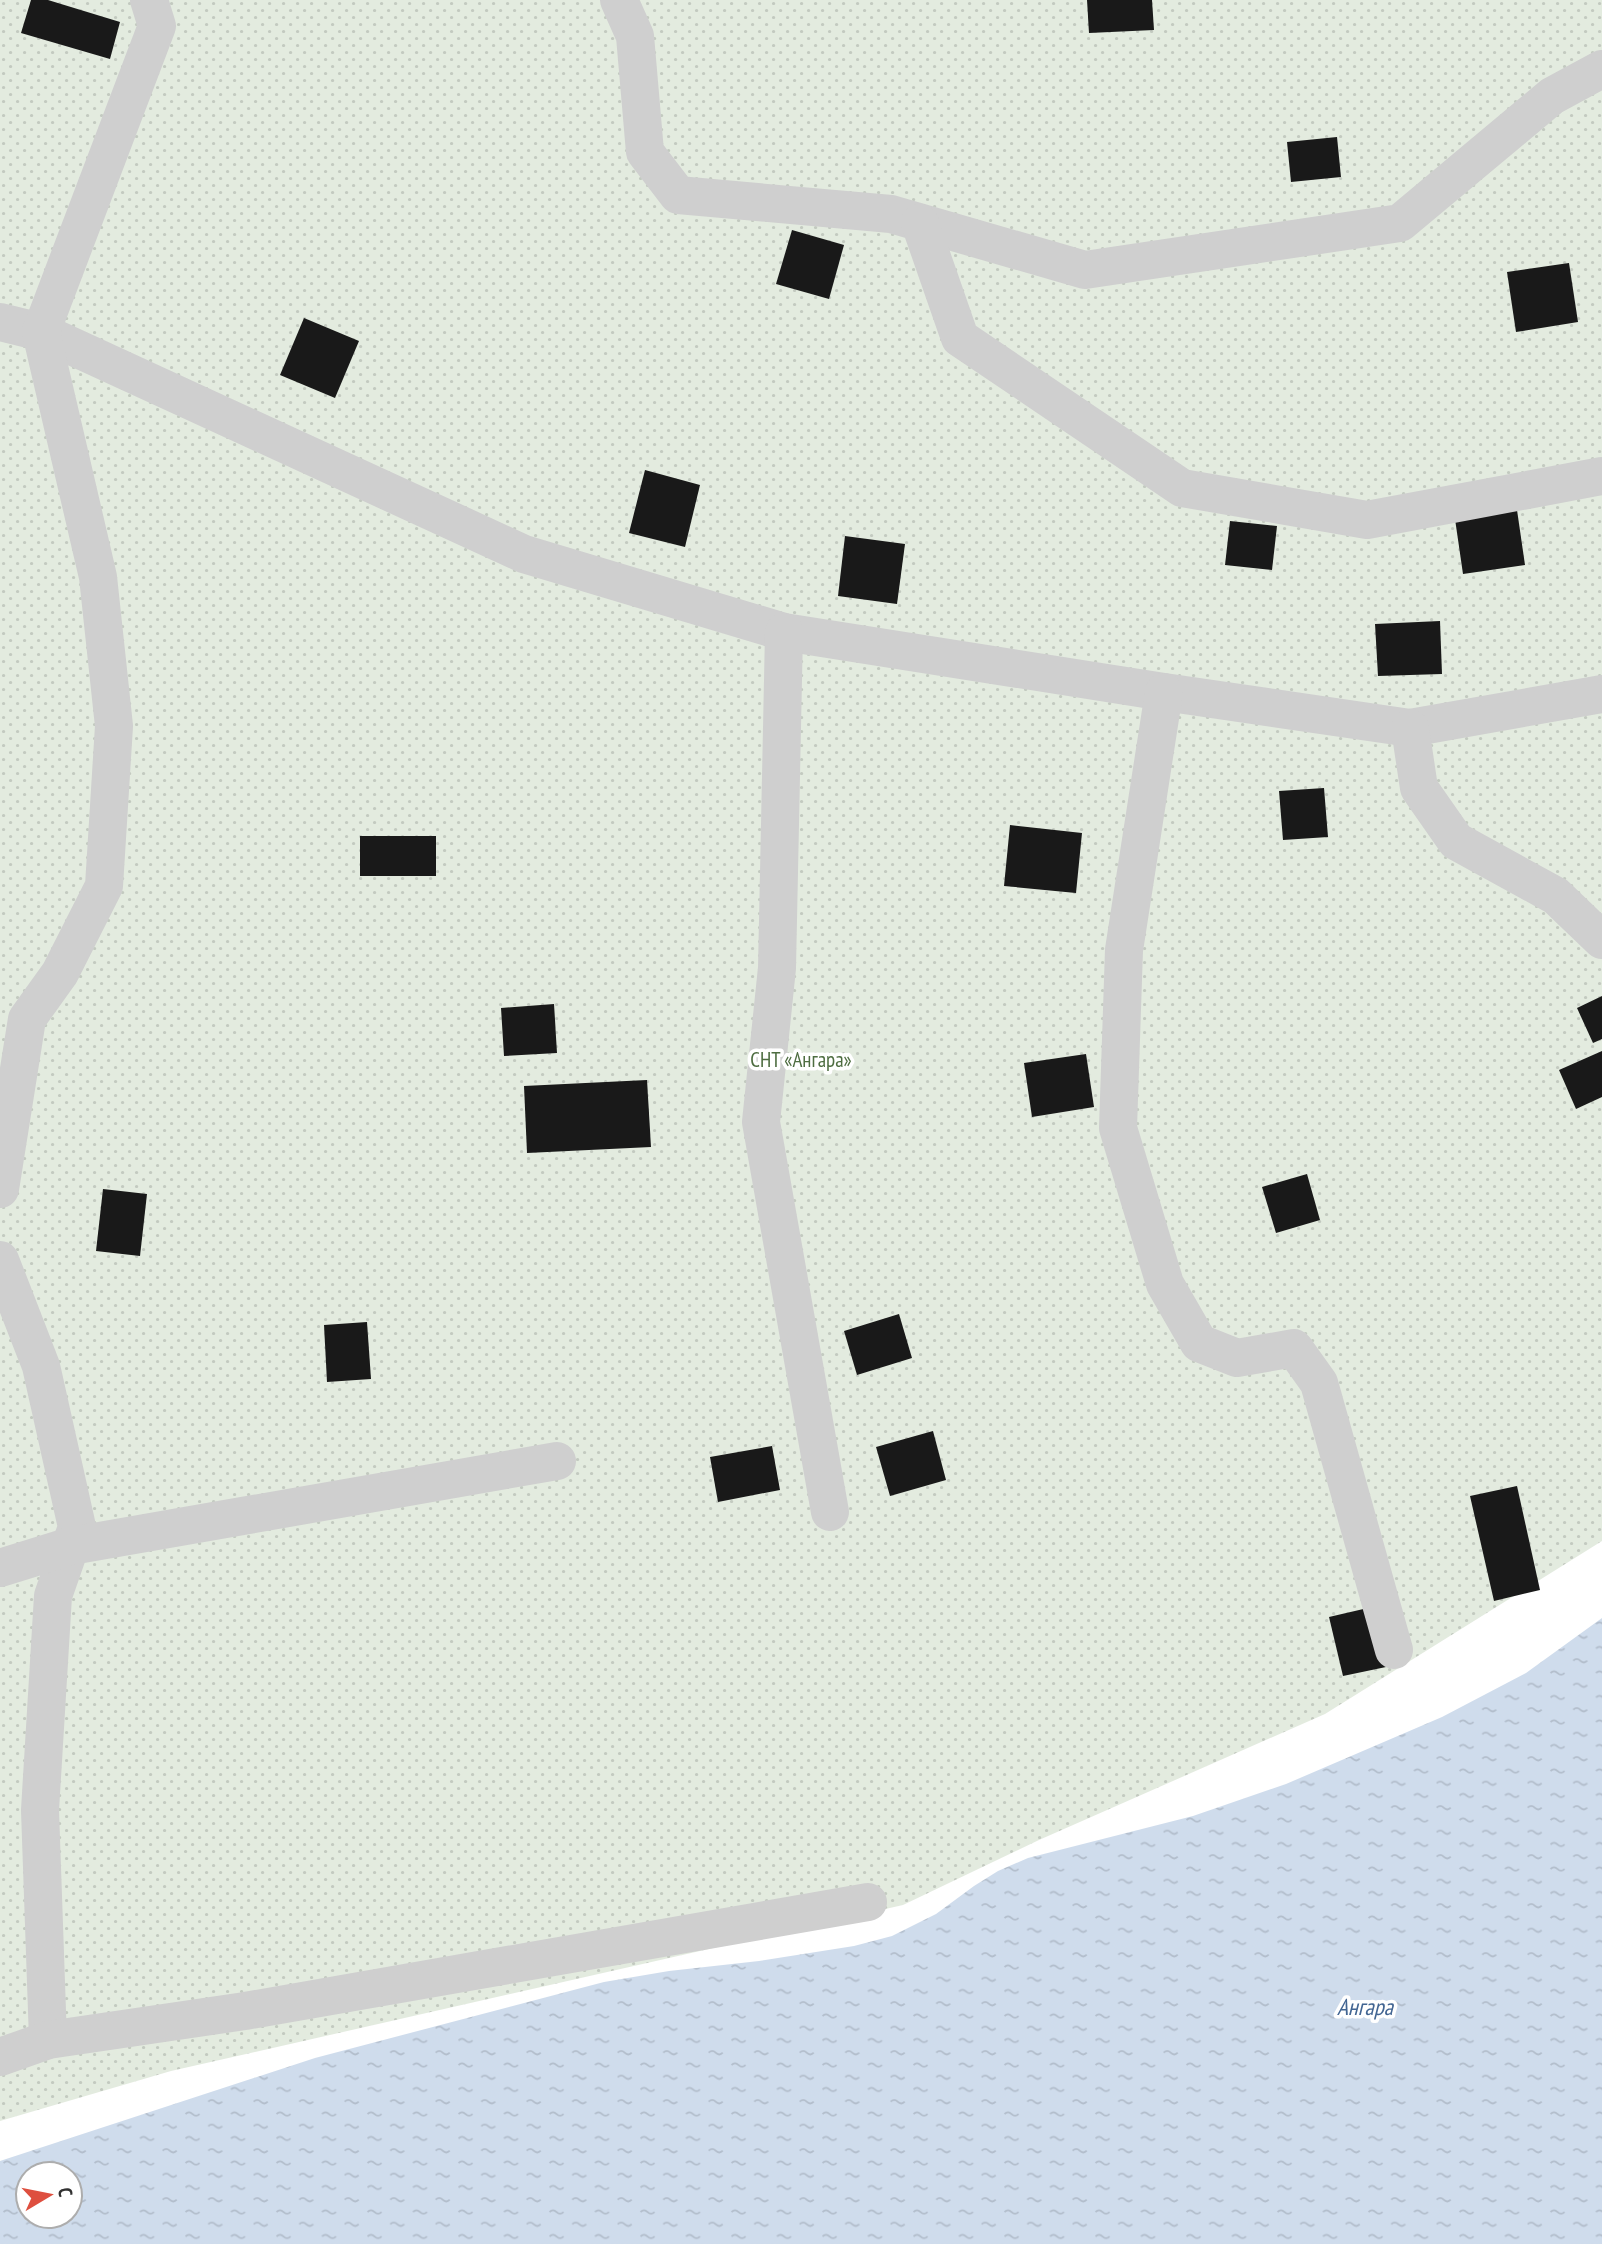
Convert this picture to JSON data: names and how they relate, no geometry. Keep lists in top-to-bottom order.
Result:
{
  "water": ["Ангара"],
  "parks": ["СНТ «Ангара»"],
  "north": "right"
}
